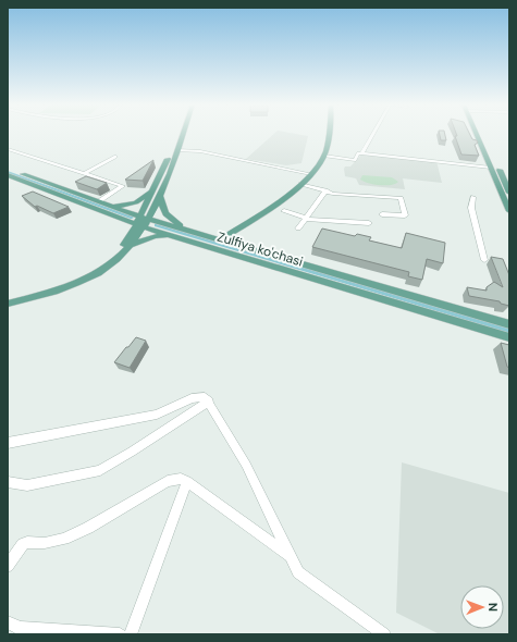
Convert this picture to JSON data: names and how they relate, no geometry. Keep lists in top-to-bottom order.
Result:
{
  "streets": {
    "main road": ["Zulfiya ko'chasi"]
  },
  "north": "right"
}
